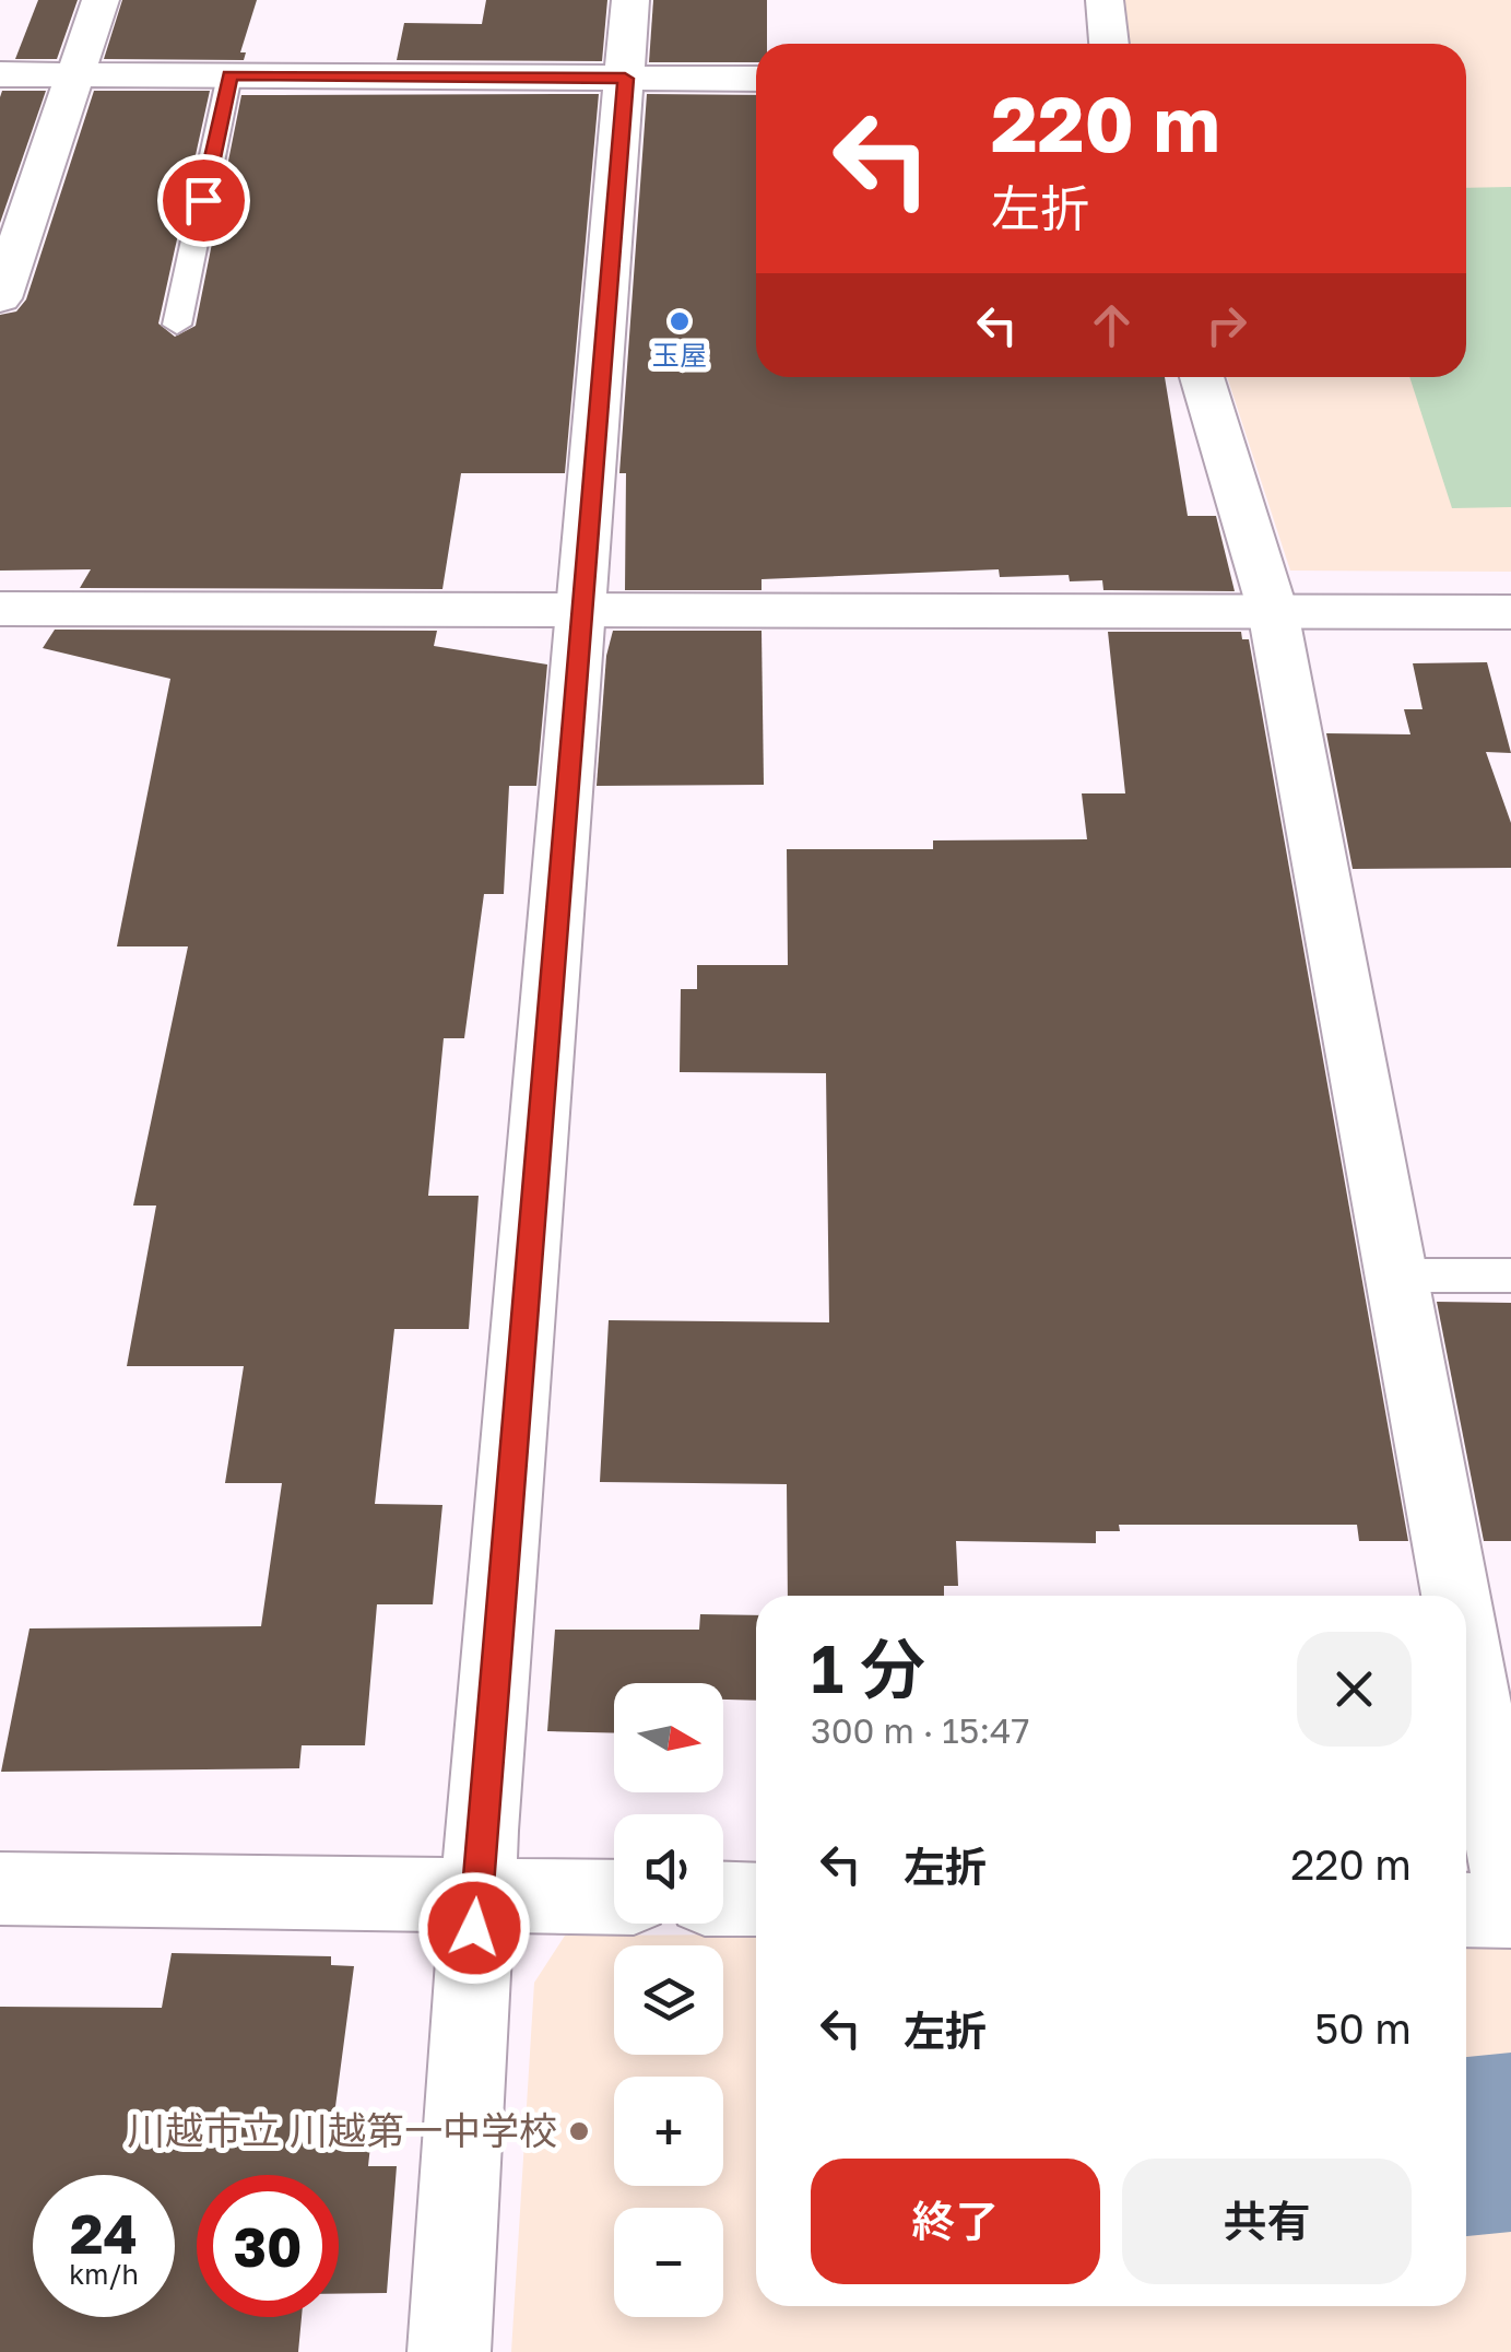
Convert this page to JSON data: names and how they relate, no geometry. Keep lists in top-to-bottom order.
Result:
{
  "places": ["玉屋", "川越市立 川越第一中学校"],
  "north": "right",
  "page": {
    "turn": ["220 m", "左折"],
    "heading": ["1 分", "300 m · 15:47"],
    "map_buttons": ["+", "−"],
    "list": [
      {
        "name": "左折",
        "value": "220 m"
      },
      {
        "name": "左折",
        "value": "50 m"
      }
    ],
    "buttons": ["終了", "共有"],
    "speed": "24 km/h",
    "limit": "30"
  }
}
